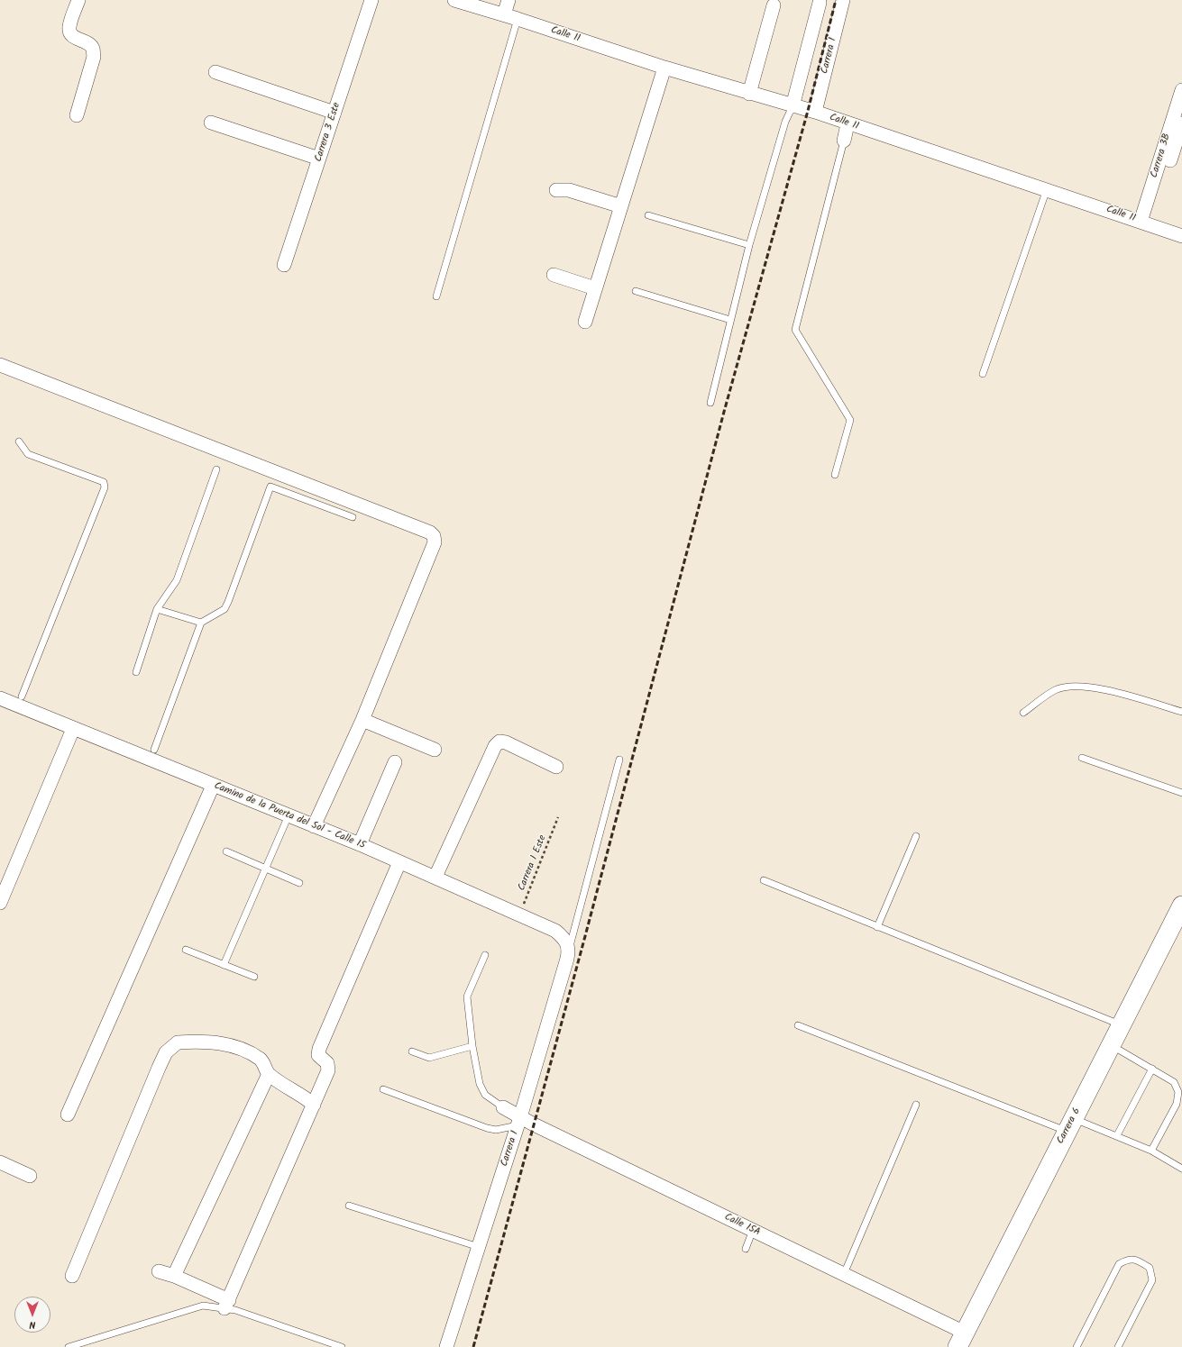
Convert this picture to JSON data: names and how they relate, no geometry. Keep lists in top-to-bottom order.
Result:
{
  "streets": {
    "main road": ["Carrera 6"],
    "street": [
      "Calle 11",
      "Carrera 1",
      "Carrera 3 Este",
      "Carrera 3B",
      "Camino de la Puerta del Sol - Calle 15",
      "Calle 15A"
    ],
    "path": ["Carrera 1 Este"]
  },
  "crossings": [
    ["Calle 11", "Carrera 1"],
    ["Calle 11", "Carrera 3B"],
    ["Carrera 1", "Camino de la Puerta del Sol - Calle 15"],
    ["Carrera 1", "Calle 15A"],
    ["Camino de la Puerta del Sol - Calle 15", "Carrera 1 Este"],
    ["Carrera 6", "Calle 15A"]
  ],
  "north": "bottom"
}
